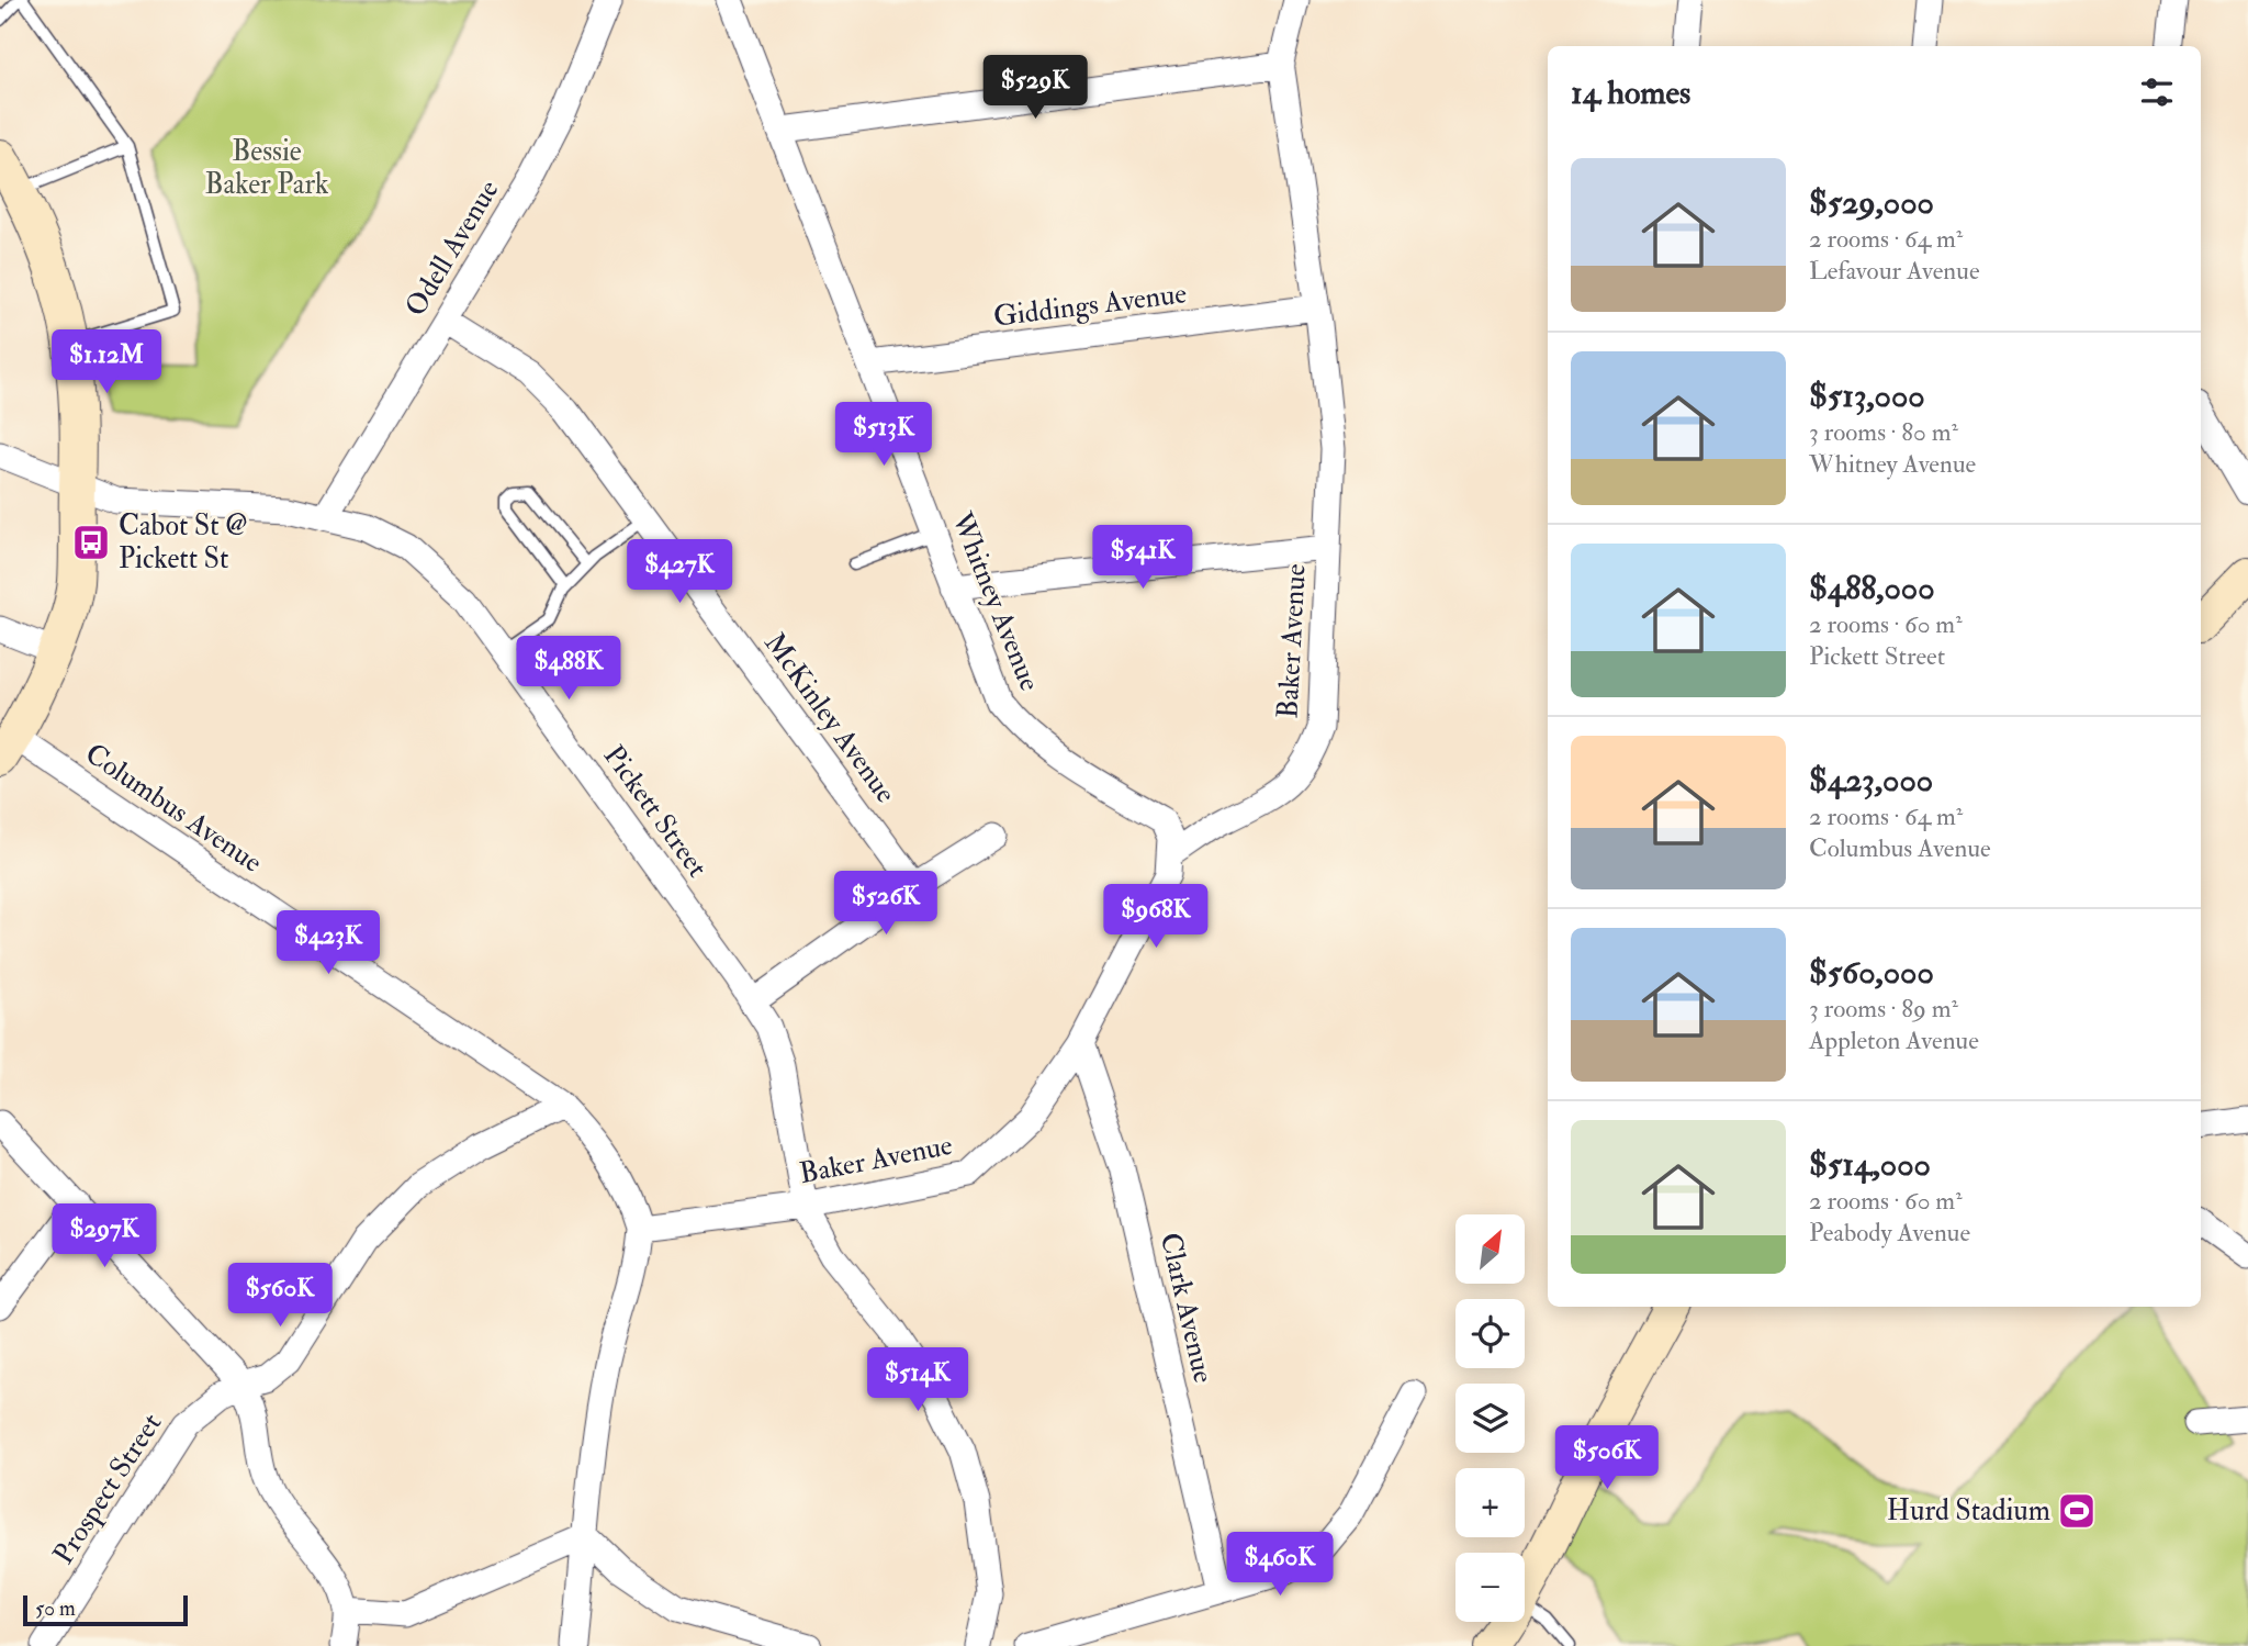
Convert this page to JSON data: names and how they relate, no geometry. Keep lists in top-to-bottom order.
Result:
{
  "streets": {
    "street": [
      "Odell Avenue",
      "Giddings Avenue",
      "Whitney Avenue",
      "Baker Avenue",
      "McKinley Avenue",
      "Columbus Avenue",
      "Pickett Street",
      "Clark Avenue",
      "Prospect Street"
    ]
  },
  "crossings": [
    ["Odell Avenue", "McKinley Avenue"],
    ["Odell Avenue", "Pickett Street"],
    ["Giddings Avenue", "Whitney Avenue"],
    ["Giddings Avenue", "Baker Avenue"],
    ["Whitney Avenue", "Baker Avenue"],
    ["Baker Avenue", "Columbus Avenue"],
    ["Baker Avenue", "Pickett Street"],
    ["Baker Avenue", "Clark Avenue"],
    ["Columbus Avenue", "Prospect Street"]
  ],
  "parks": ["Bessie Baker Park"],
  "places": {
    "bus stop": ["Cabot St @ Pickett St"],
    "sports": ["Hurd Stadium"]
  },
  "scale_bar": "50 m",
  "north": "top right",
  "page": {
    "heading": "14 homes",
    "price": [
      "$529K",
      "$1.12M",
      "$513K",
      "$541K",
      "$427K",
      "$488K",
      "$526K",
      "$968K",
      "$423K",
      "$297K",
      "$560K",
      "$514K",
      "$506K",
      "$460K"
    ],
    "list": [
      {
        "name": "$529,000",
        "note": "2 rooms · 64 m² · Lefavour Avenue"
      },
      {
        "name": "$513,000",
        "note": "3 rooms · 80 m² · Whitney Avenue"
      },
      {
        "name": "$488,000",
        "note": "2 rooms · 60 m² · Pickett Street"
      },
      {
        "name": "$423,000",
        "note": "2 rooms · 64 m² · Columbus Avenue"
      },
      {
        "name": "$560,000",
        "note": "3 rooms · 89 m² · Appleton Avenue"
      },
      {
        "name": "$514,000",
        "note": "2 rooms · 60 m² · Peabody Avenue"
      }
    ],
    "map_buttons": ["+", "−"],
    "scale": "50 m"
  }
}
